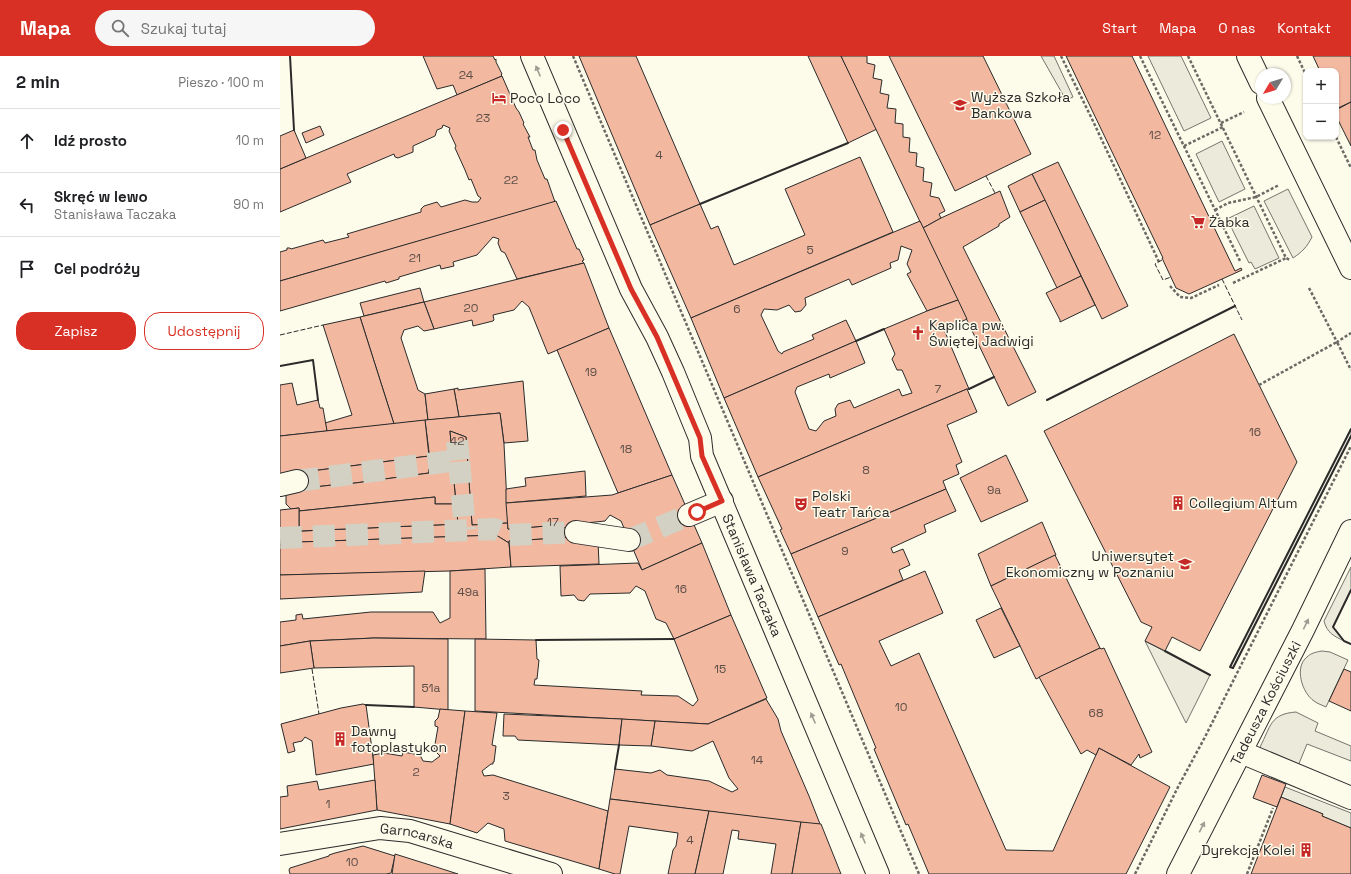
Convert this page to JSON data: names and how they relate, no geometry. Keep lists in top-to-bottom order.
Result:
{
  "streets": {
    "street": ["Stanisława Taczaka", "Tadeusza Kościuszki", "Garncarska"]
  },
  "one_way": ["Stanisława Taczaka", "Tadeusza Kościuszki"],
  "places": {
    "hotel": ["Poco Loco"],
    "school or university": ["Wyższa Szkoła Bankowa", "Uniwersytet Ekonomiczny w Poznaniu"],
    "supermarket": ["Żabka"],
    "church": ["Kaplica pw. Świętej Jadwigi"],
    "building": ["Collegium Altum", "Dawny fotoplastykon", "Dyrekcja Kolei"],
    "theatre": ["Polski Teatr Tańca"]
  },
  "house_numbers": [
    "24",
    "23",
    "12",
    "4",
    "22",
    "5",
    "21",
    "20",
    "6",
    "19",
    "7",
    "16",
    "42",
    "18",
    "8",
    "9a",
    "17",
    "9",
    "16",
    "49a",
    "15",
    "51a",
    "10",
    "68",
    "14",
    "2",
    "3",
    "1",
    "4",
    "10"
  ],
  "north": "bottom left",
  "page": {
    "header": "Mapa",
    "search": "Szukaj tutaj",
    "nav": [
      "Start",
      "Mapa",
      "O nas",
      "Kontakt"
    ],
    "heading": ["2 min", "Pieszo · 100 m"],
    "map_buttons": ["+", "−"],
    "list": [
      ["Idź prosto", "10 m"],
      ["Skręć w lewo", "Stanisława Taczaka", "90 m"],
      "Cel podróży"
    ],
    "buttons": ["Zapisz", "Udostępnij"]
  }
}
